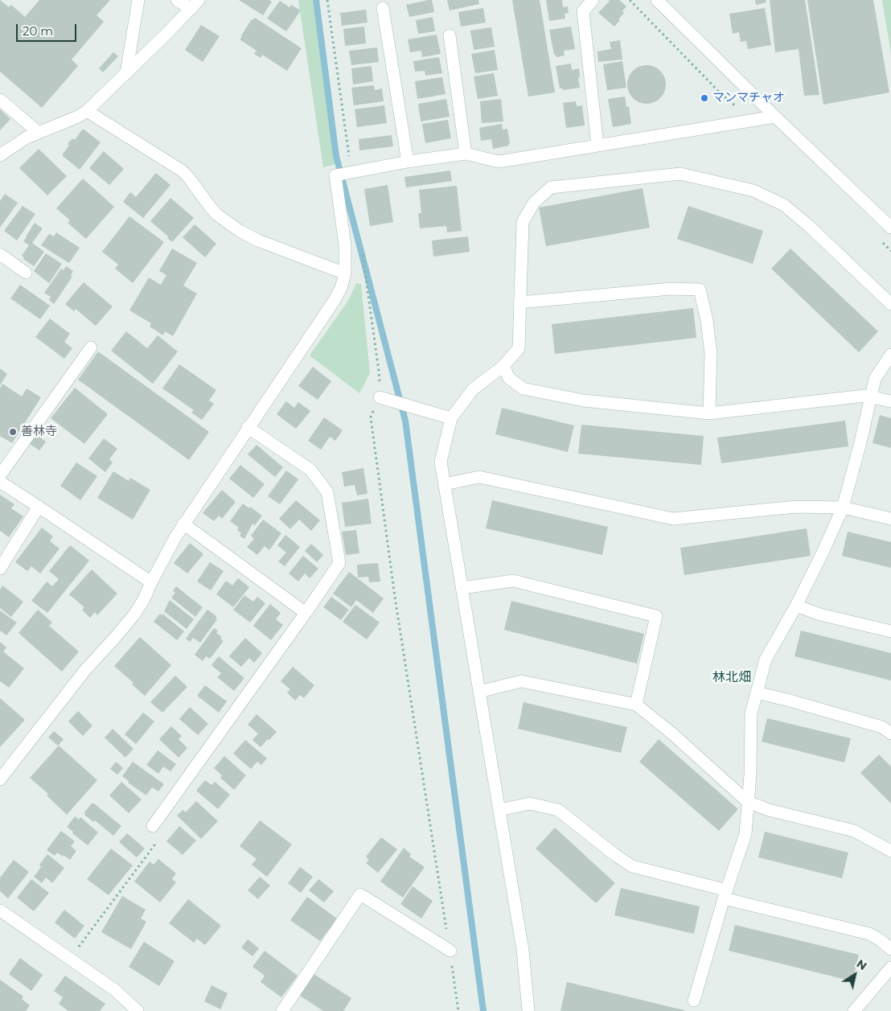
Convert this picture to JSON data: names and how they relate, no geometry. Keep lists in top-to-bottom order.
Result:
{
  "districts": ["林北畑"],
  "places": ["マンマチャオ", "善林寺"],
  "scale_bar": "20 m",
  "north": "top right"
}
